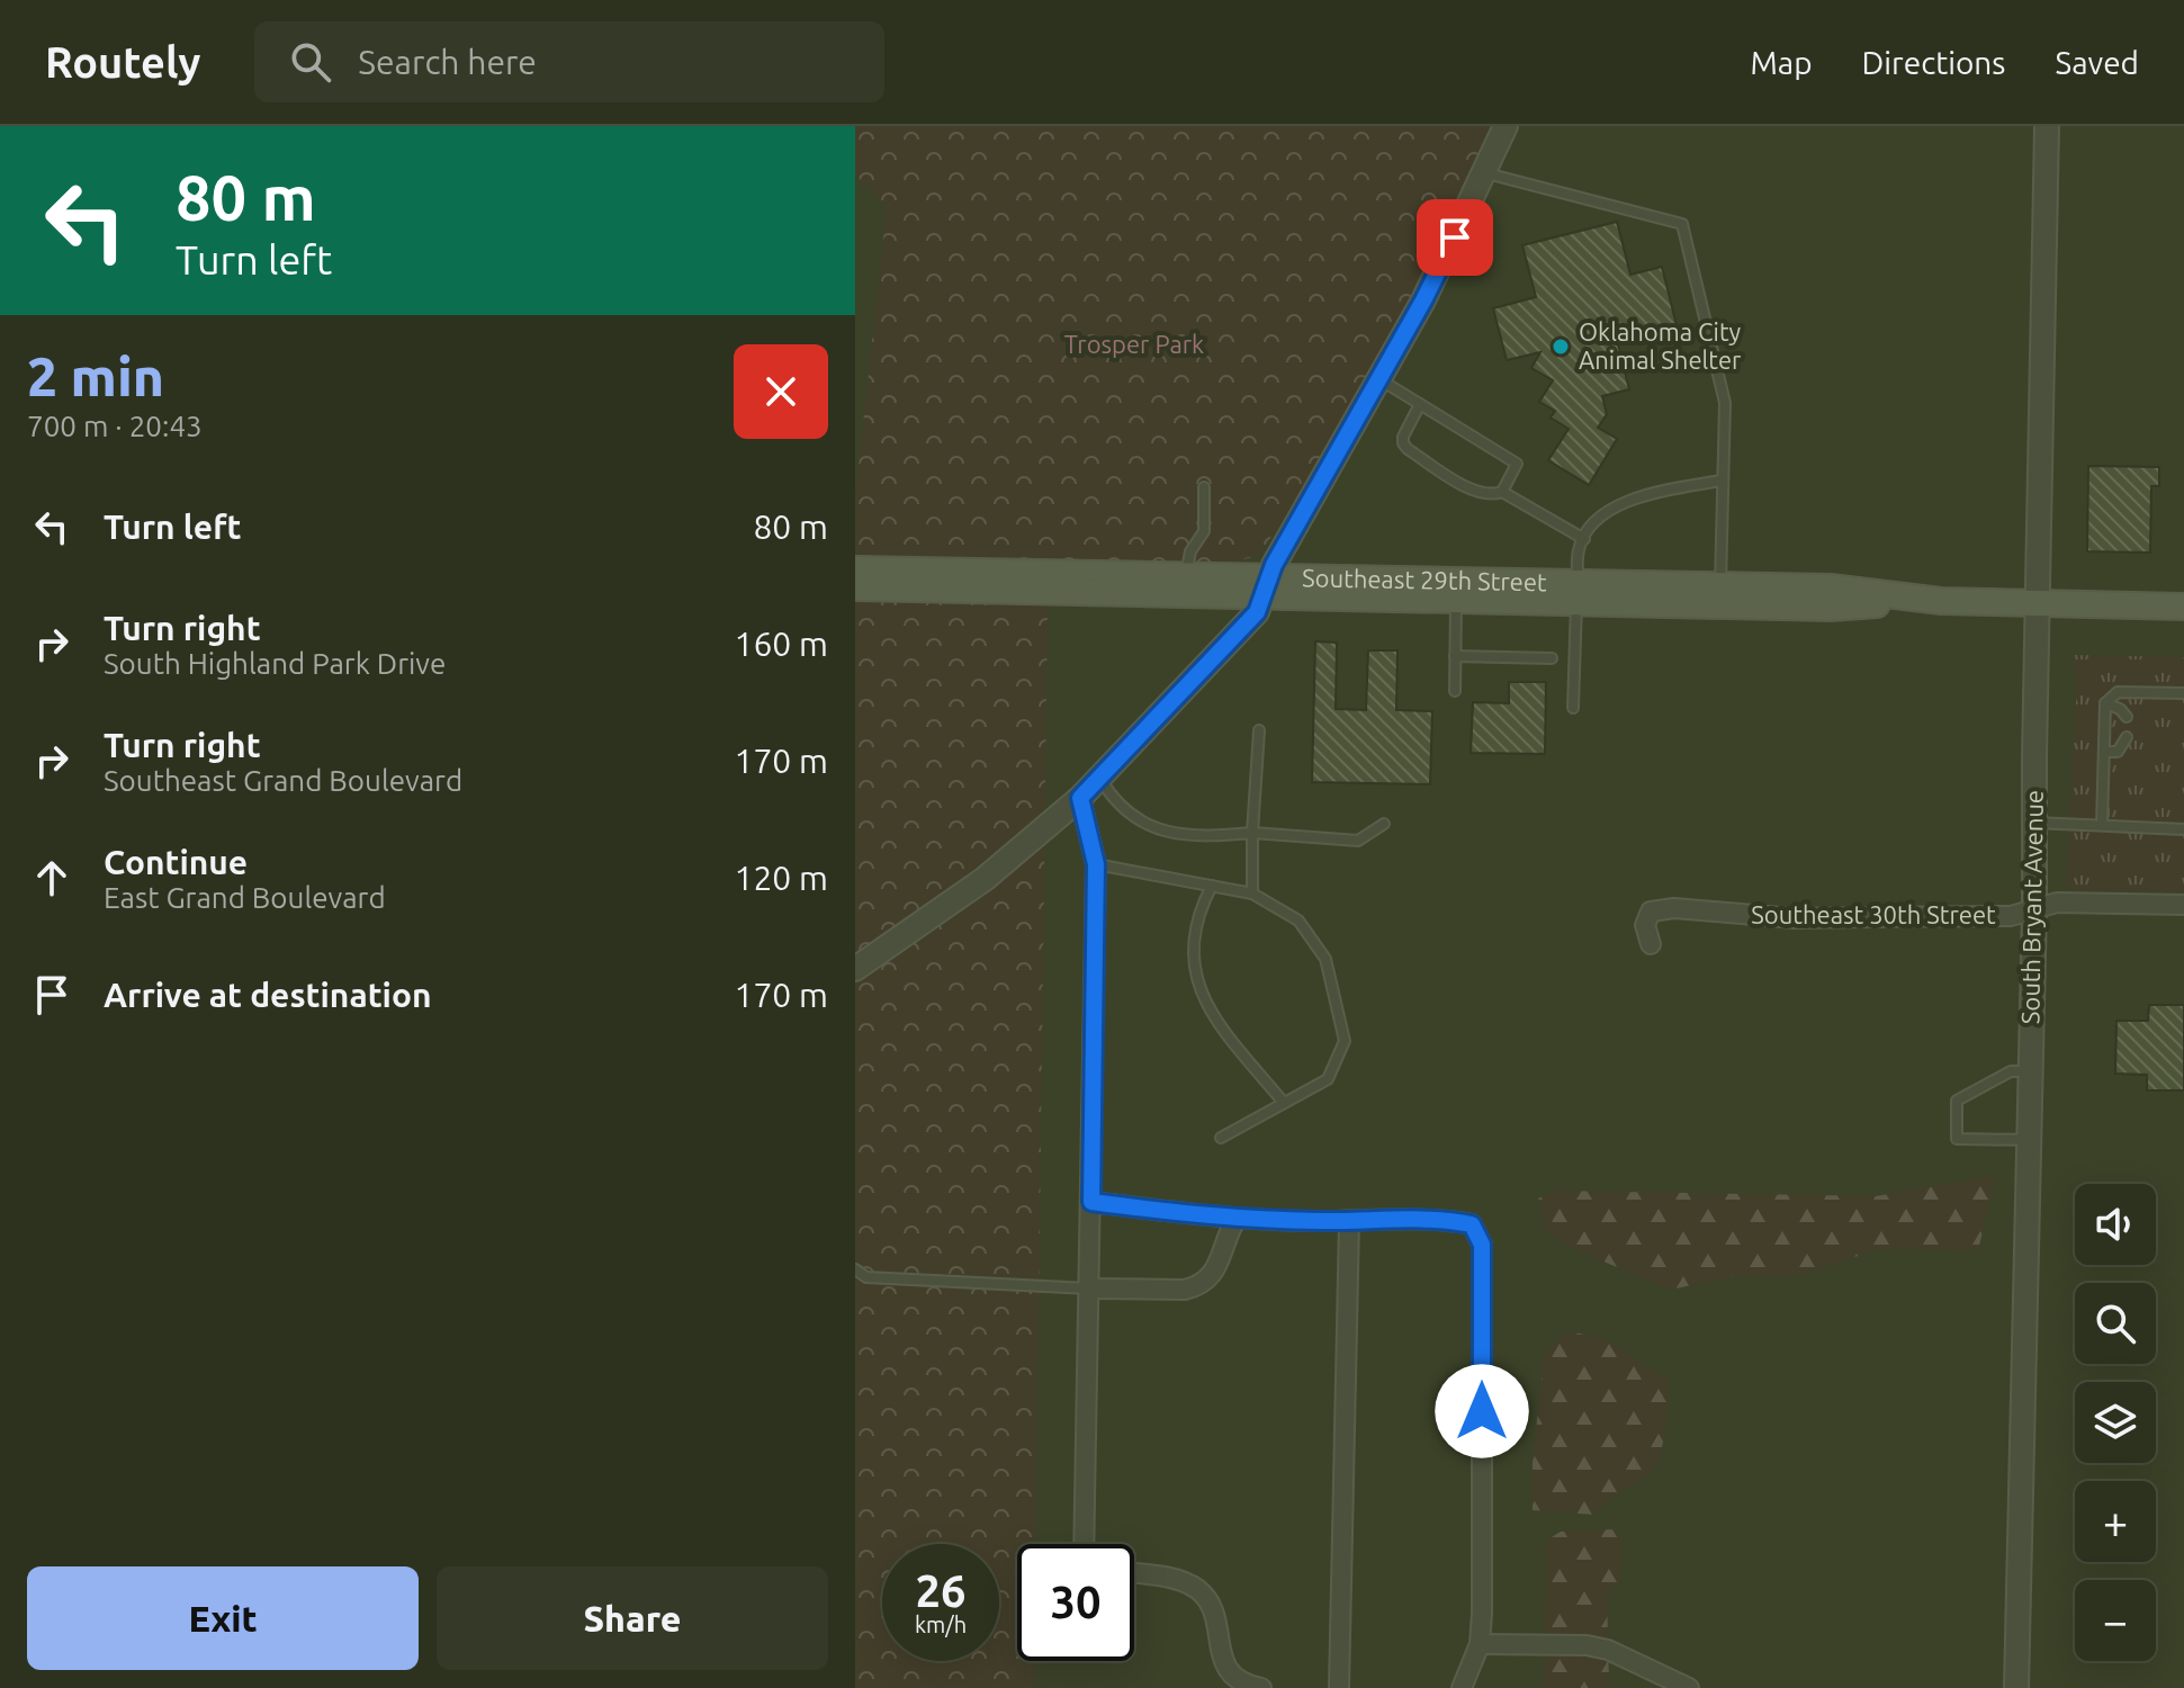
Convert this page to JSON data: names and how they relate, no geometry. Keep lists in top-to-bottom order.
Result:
{
  "streets": {
    "main road": ["Southeast 29th Street"],
    "street": ["South Bryant Avenue", "Southeast 30th Street"]
  },
  "crossings": [
    ["Southeast 29th Street", "South Bryant Avenue"],
    ["South Bryant Avenue", "Southeast 30th Street"]
  ],
  "parks": ["Trosper Park"],
  "places": ["Oklahoma City Animal Shelter"],
  "page": {
    "header": "Routely",
    "search": "Search here",
    "nav": ["Map", "Directions", "Saved"],
    "turn": ["80 m", "Turn left"],
    "heading": ["2 min", "700 m · 20:43"],
    "list": [
      {
        "name": "Turn left",
        "value": "80 m"
      },
      {
        "name": "Turn right",
        "note": "South Highland Park Drive",
        "value": "160 m"
      },
      {
        "name": "Turn right",
        "note": "Southeast Grand Boulevard",
        "value": "170 m"
      },
      {
        "name": "Continue",
        "note": "East Grand Boulevard",
        "value": "120 m"
      },
      {
        "name": "Arrive at destination",
        "value": "170 m"
      }
    ],
    "map_buttons": ["+", "−"],
    "speed": "26 km/h",
    "limit": "30",
    "buttons": ["Exit", "Share"]
  }
}
